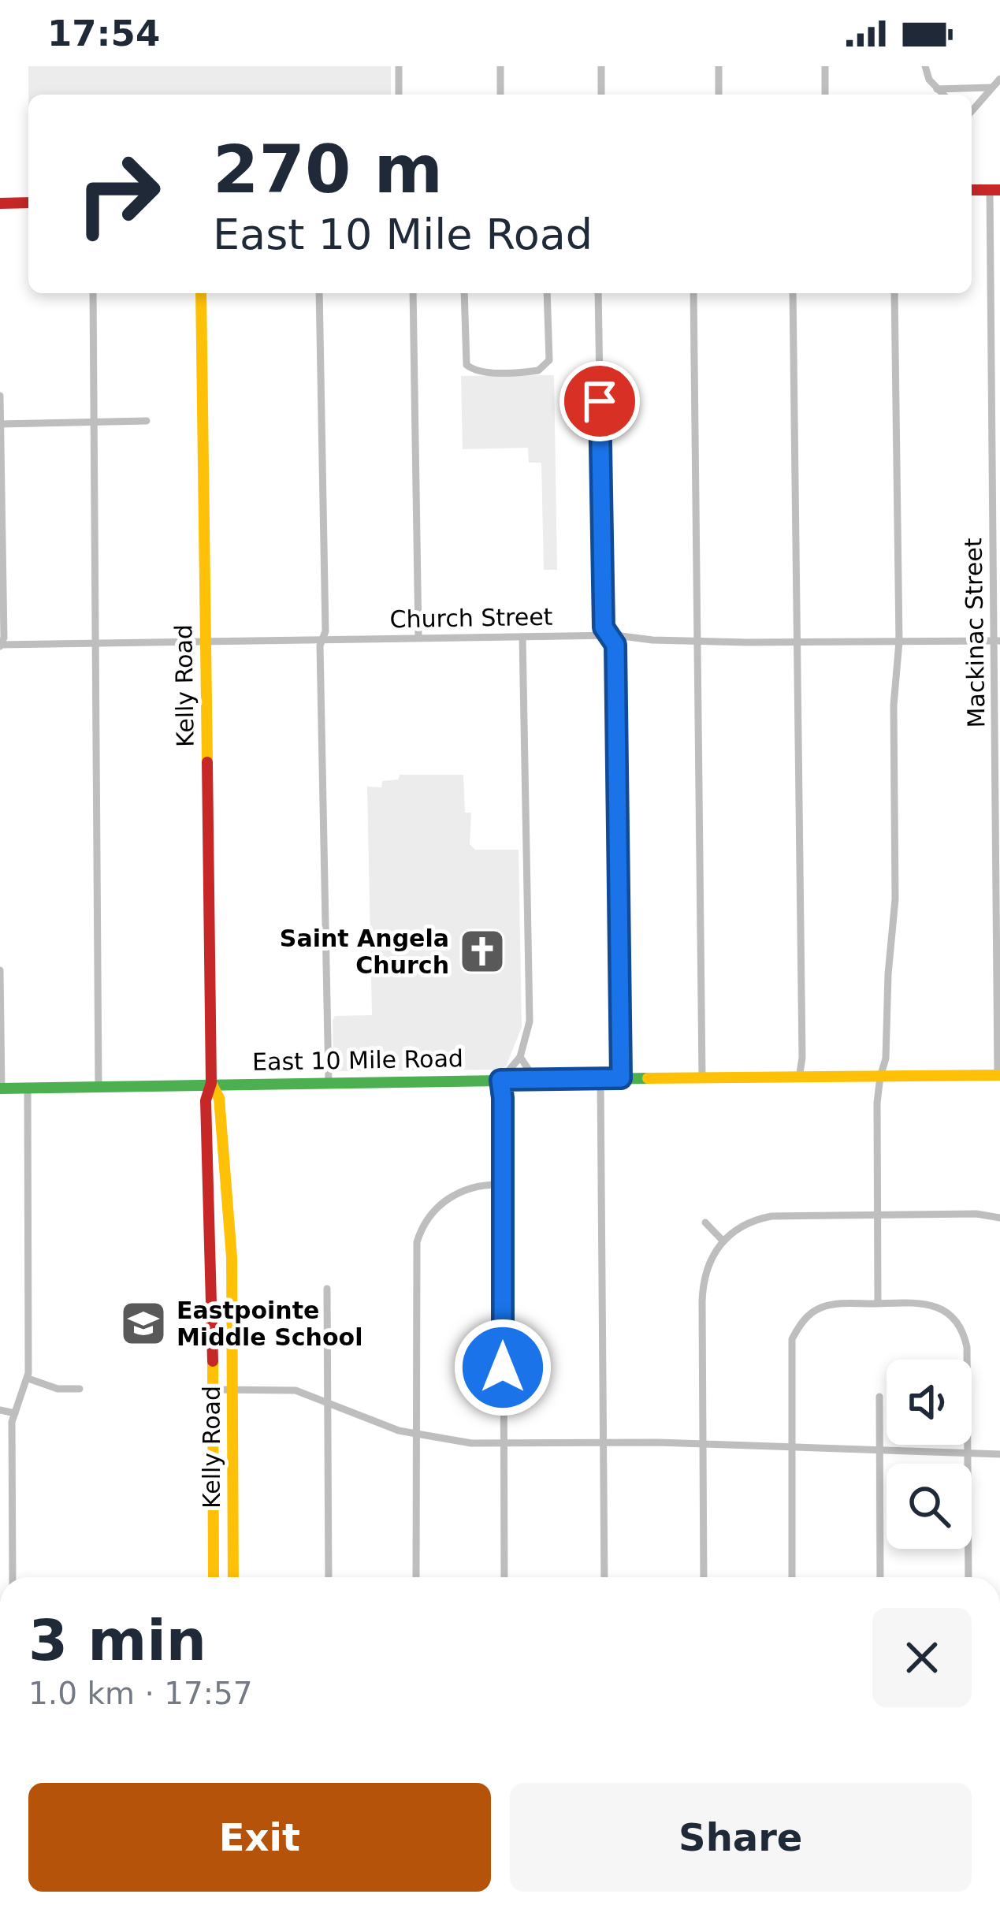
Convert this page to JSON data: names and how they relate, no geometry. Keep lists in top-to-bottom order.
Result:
{
  "streets": {
    "street": [
      "Church Street",
      "Mackinac Street",
      "Kelly Road",
      "East 10 Mile Road"
    ]
  },
  "crossings": [
    ["Church Street", "Mackinac Street"],
    ["Church Street", "Kelly Road"],
    ["Mackinac Street", "East 10 Mile Road"],
    ["Kelly Road", "East 10 Mile Road"]
  ],
  "places": {
    "church": ["Saint Angela Church"],
    "school or university": ["Eastpointe Middle School"]
  },
  "page": {
    "status": "17:54",
    "turn": ["270 m", "East 10 Mile Road"],
    "heading": ["3 min", "1.0 km · 17:57"],
    "buttons": ["Exit", "Share"]
  }
}
